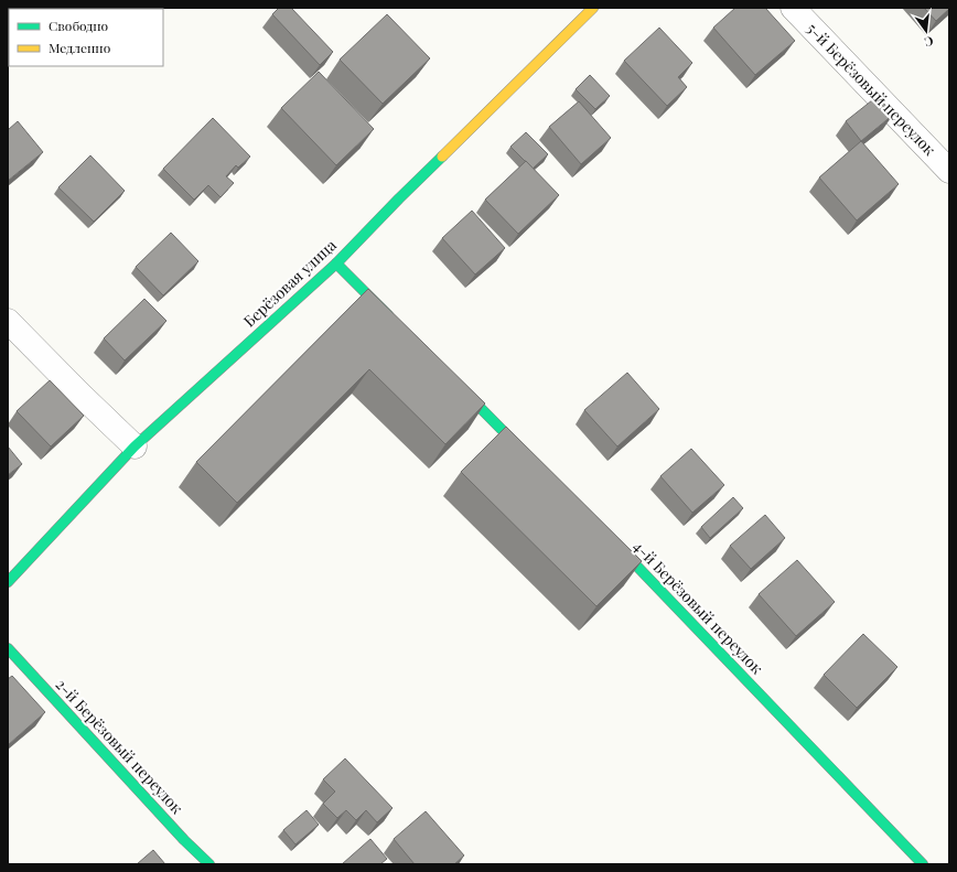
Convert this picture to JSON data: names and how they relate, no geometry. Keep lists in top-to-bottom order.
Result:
{
  "streets": {
    "street": [
      "5-й Берёзовый переулок",
      "Берёзовая улица",
      "4-й Берёзовый переулок",
      "2-й Берёзовый переулок"
    ]
  },
  "legend": ["Свободно", "Медленно"],
  "north": "bottom"
}
